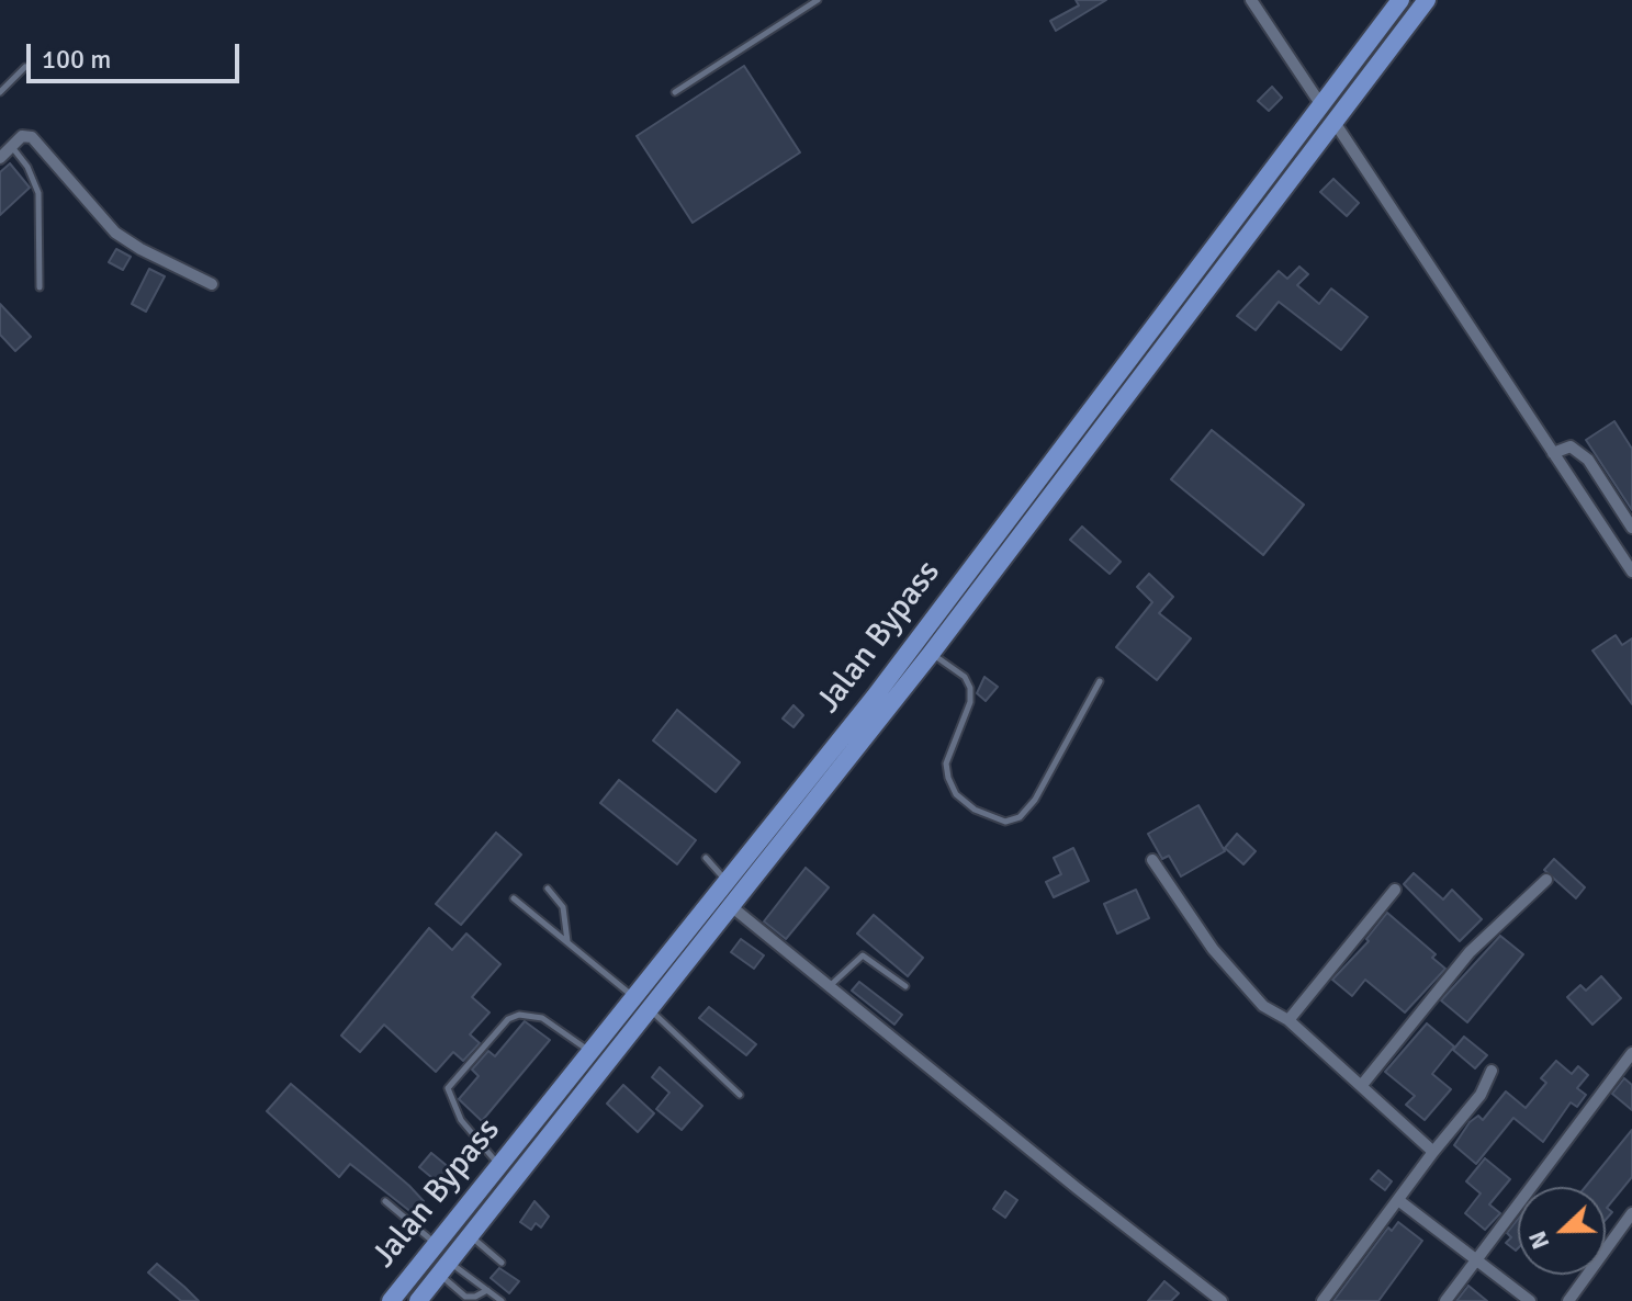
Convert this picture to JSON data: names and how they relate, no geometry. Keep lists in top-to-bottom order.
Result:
{
  "streets": {
    "highway": ["Jalan Bypass"]
  },
  "scale_bar": "100 m",
  "north": "left"
}
